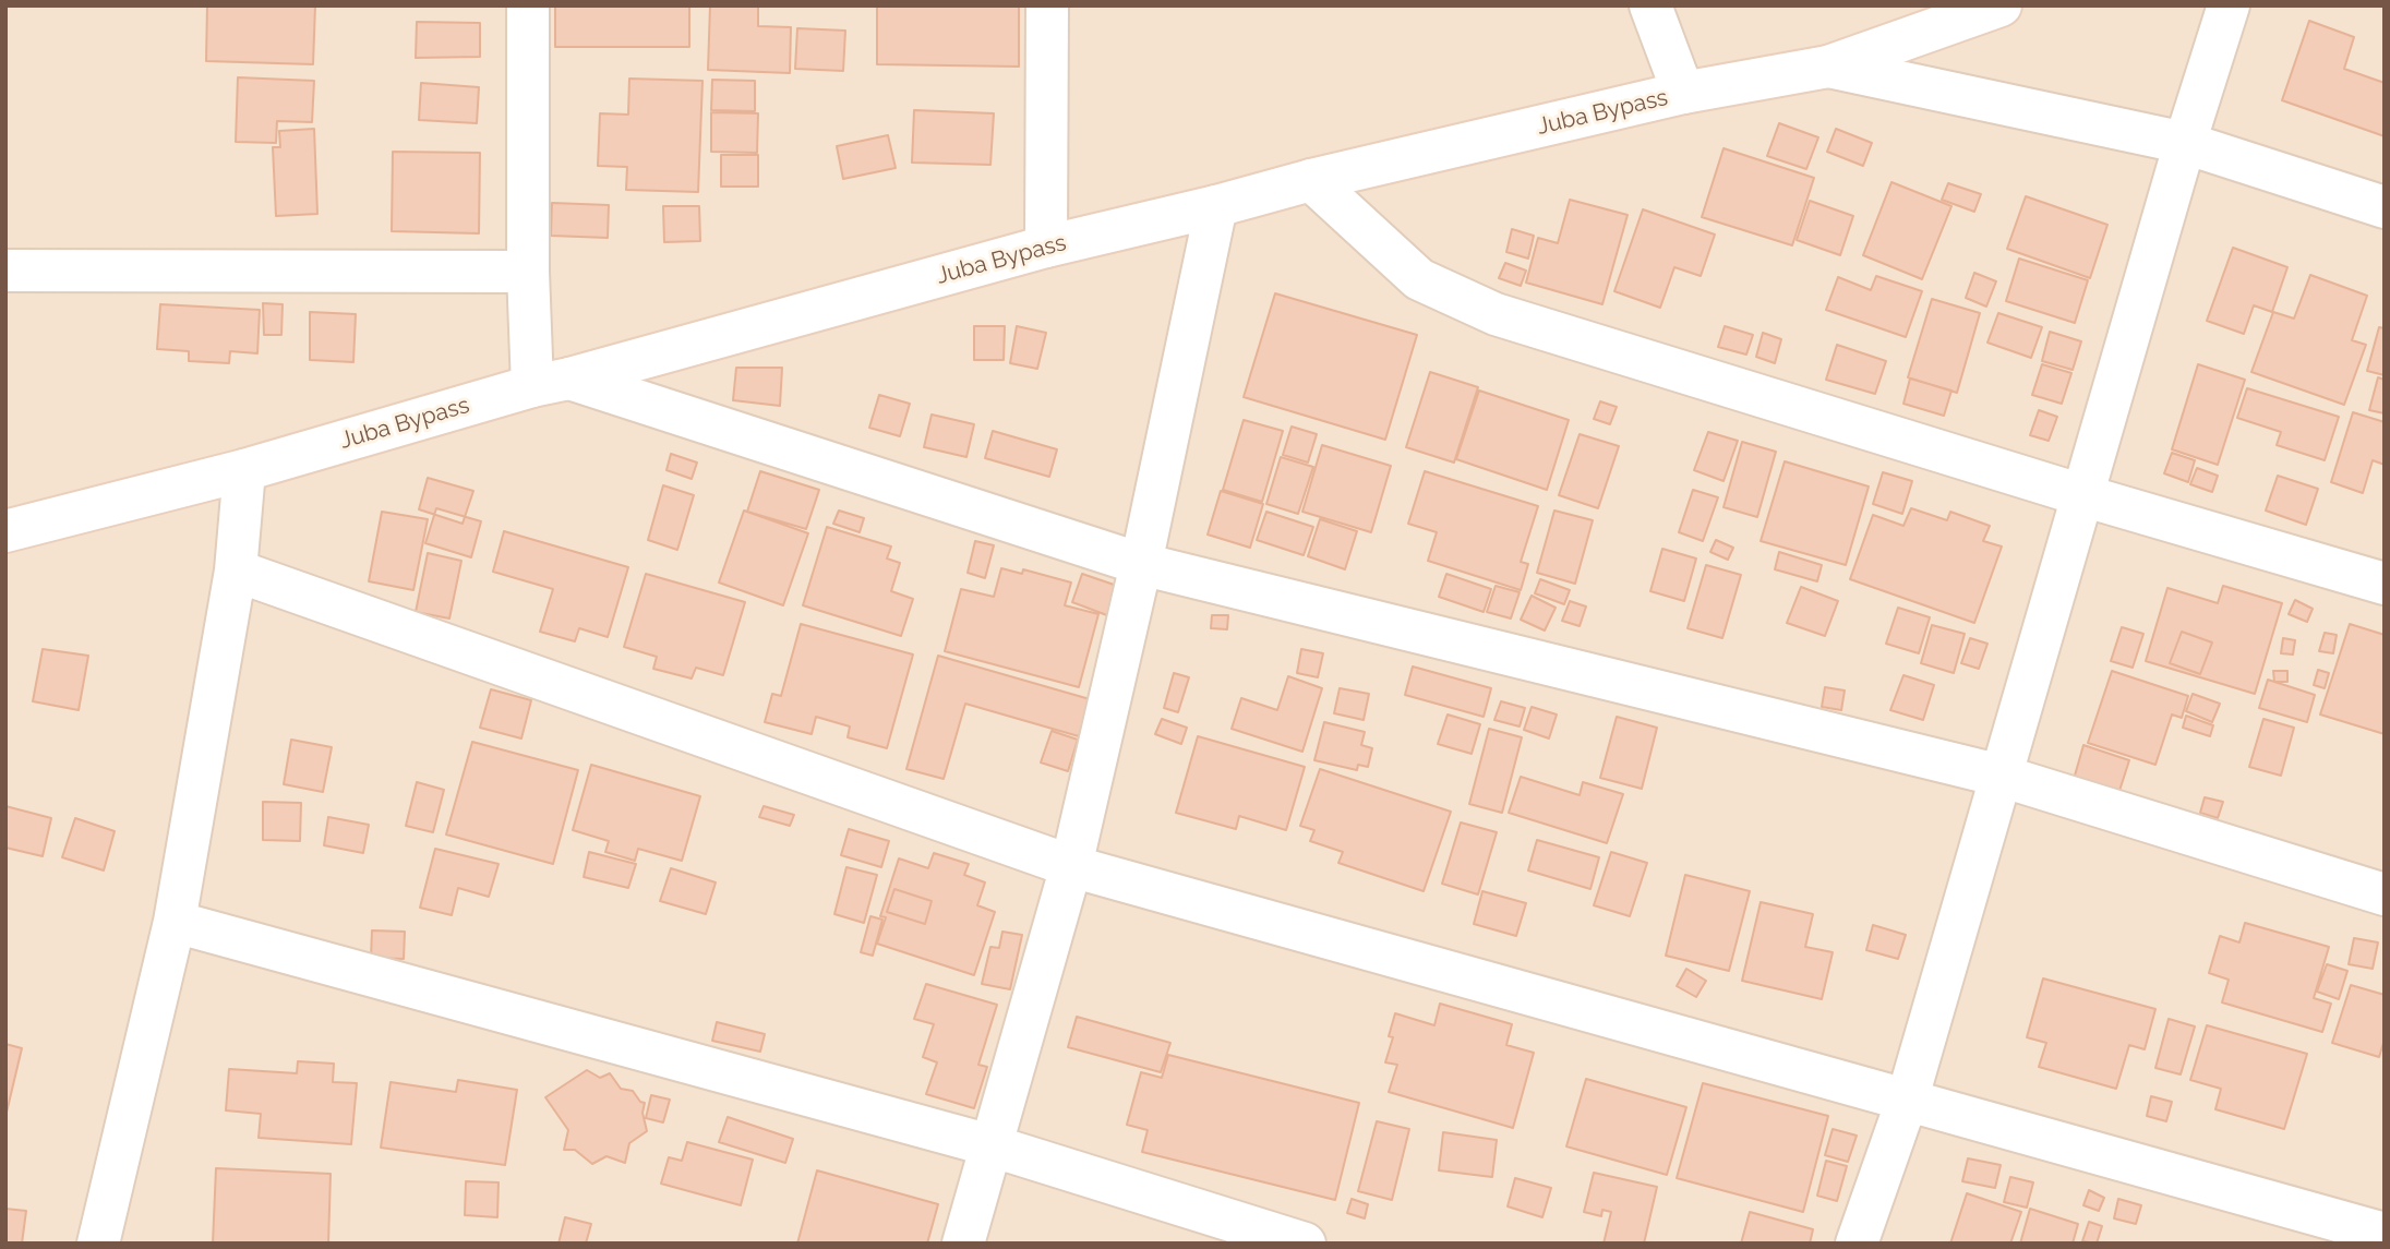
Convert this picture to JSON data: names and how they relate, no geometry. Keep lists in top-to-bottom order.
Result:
{
  "streets": {
    "street": ["Juba Bypass"]
  }
}
